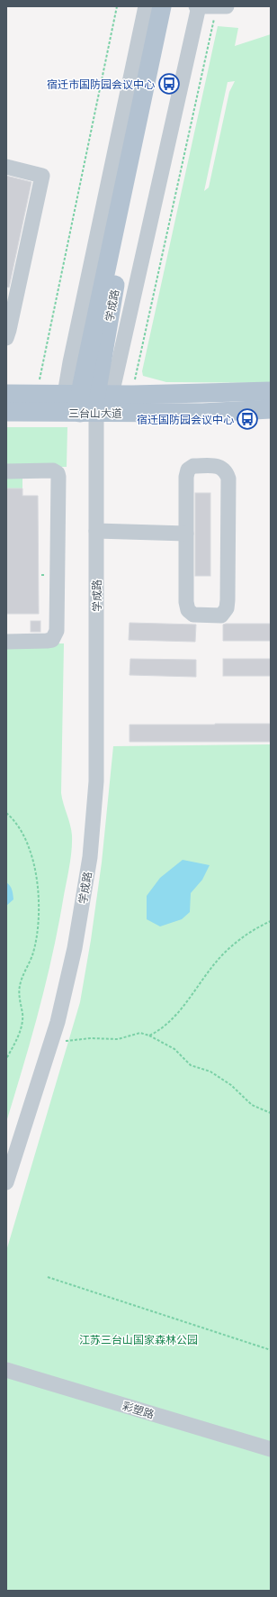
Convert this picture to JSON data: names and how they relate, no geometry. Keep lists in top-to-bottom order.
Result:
{
  "streets": {
    "main road": ["学成路", "三台山大道"],
    "street": ["彩塑路"]
  },
  "crossings": [
    ["学成路", "三台山大道"]
  ],
  "parks": ["江苏三台山国家森林公园"],
  "places": {
    "bus stop": ["宿迁市国防园会议中心", "宿迁国防园会议中心"]
  }
}
